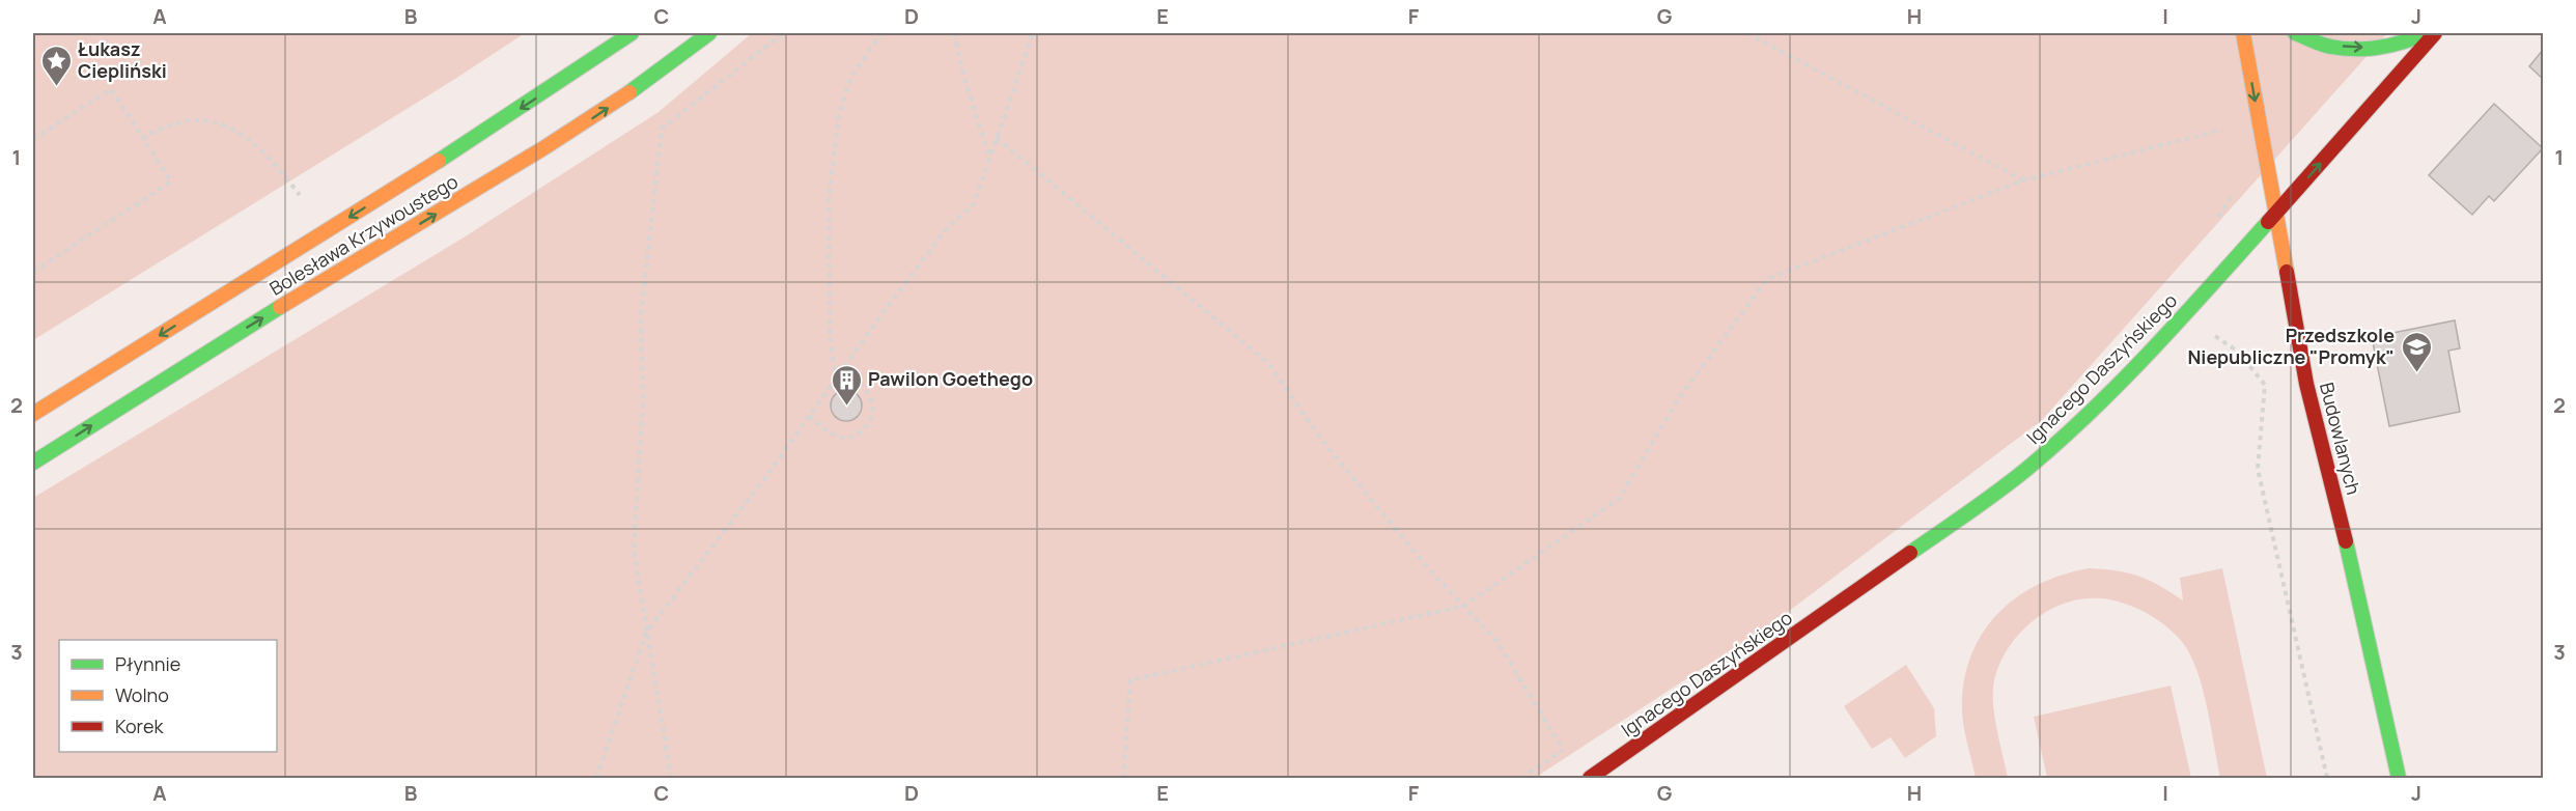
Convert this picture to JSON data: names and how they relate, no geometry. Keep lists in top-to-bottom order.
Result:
{
  "streets": {
    "street": ["Bolesława Krzywoustego", "Ignacego Daszyńskiego", "Budowlanych"]
  },
  "crossings": [
    ["Ignacego Daszyńskiego", "Budowlanych"]
  ],
  "places": {
    "place": ["Łukasz Ciepliński"],
    "school or university": ["Przedszkole Niepubliczne \"Promyk\""],
    "building": ["Pawilon Goethego"]
  },
  "legend": ["Płynnie", "Wolno", "Korek"],
  "grid": {
    "columns": [
      "A",
      "B",
      "C",
      "D",
      "E",
      "F",
      "G",
      "H",
      "I",
      "J"
    ],
    "rows": ["1", "2", "3"]
  }
}
